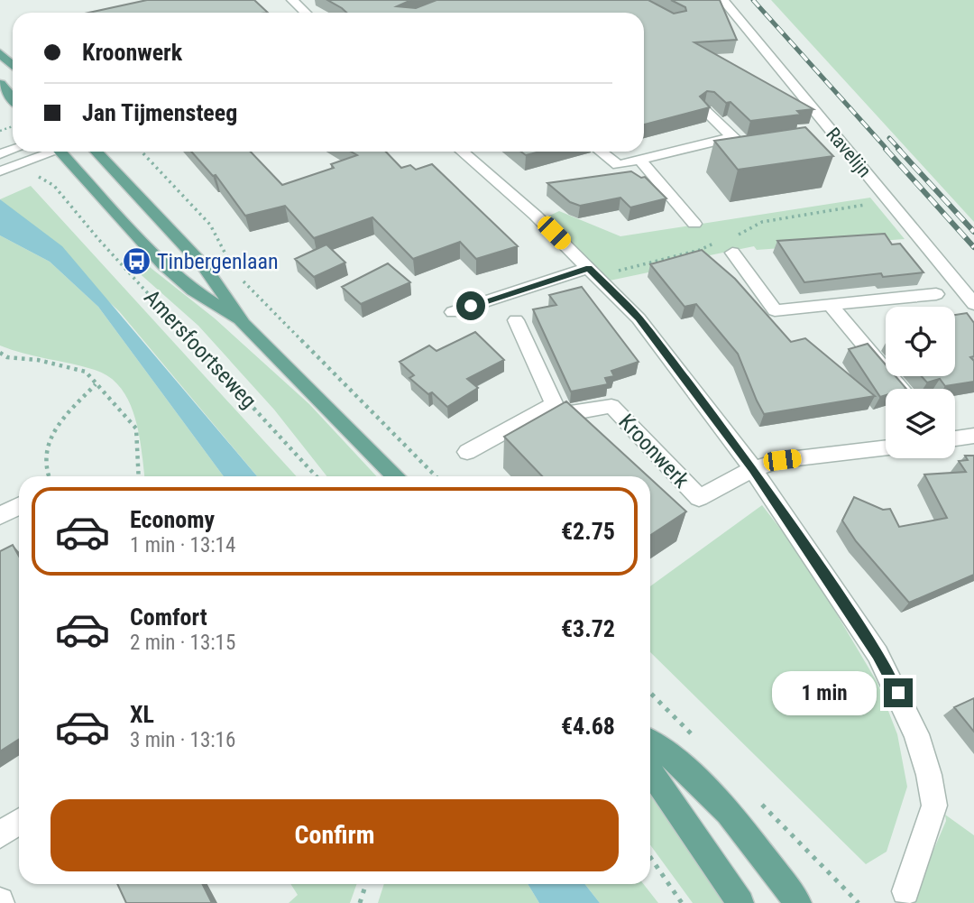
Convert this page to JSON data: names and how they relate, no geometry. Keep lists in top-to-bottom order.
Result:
{
  "streets": {
    "main road": ["Amersfoortseweg"],
    "street": ["Ravelijn", "Kroonwerk"]
  },
  "places": {
    "bus stop": ["Tinbergenlaan"]
  },
  "page": {
    "banner": ["Kroonwerk", "Jan Tijmensteeg"],
    "list": [
      {
        "name": "Economy",
        "note": "1 min · 13:14",
        "value": "€2.75"
      },
      {
        "name": "Comfort",
        "note": "2 min · 13:15",
        "value": "€3.72"
      },
      {
        "name": "XL",
        "note": "3 min · 13:16",
        "value": "€4.68"
      }
    ],
    "bubble": "1 min",
    "buttons": "Confirm"
  }
}
